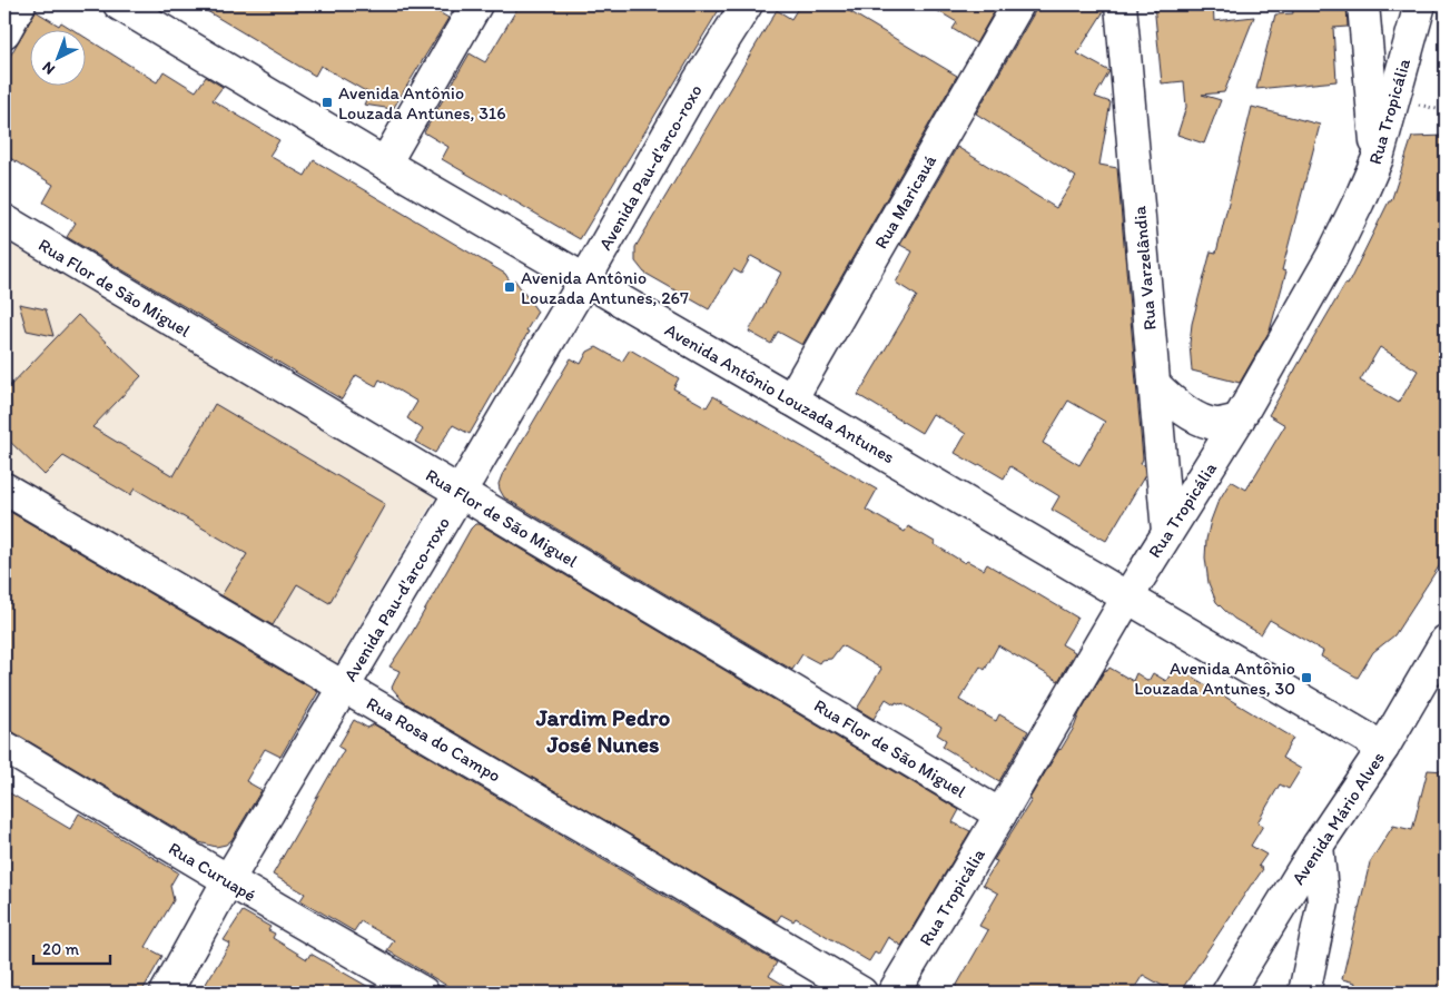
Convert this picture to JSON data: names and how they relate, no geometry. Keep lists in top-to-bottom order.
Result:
{
  "streets": {
    "street": [
      "Rua Tropicália",
      "Avenida Pau-d'arco-roxo",
      "Rua Maricauá",
      "Rua Varzelândia",
      "Rua Flor de São Miguel",
      "Avenida Antônio Louzada Antunes",
      "Rua Rosa do Campo",
      "Avenida Mário Alves",
      "Rua Curuapé"
    ]
  },
  "crossings": [
    ["Rua Tropicália", "Rua Varzelândia"],
    ["Rua Tropicália", "Rua Flor de São Miguel"],
    ["Rua Tropicália", "Avenida Antônio Louzada Antunes"],
    ["Avenida Pau-d'arco-roxo", "Rua Flor de São Miguel"],
    ["Avenida Pau-d'arco-roxo", "Avenida Antônio Louzada Antunes"],
    ["Avenida Pau-d'arco-roxo", "Rua Rosa do Campo"],
    ["Avenida Pau-d'arco-roxo", "Rua Curuapé"],
    ["Rua Maricauá", "Avenida Antônio Louzada Antunes"],
    ["Avenida Antônio Louzada Antunes", "Avenida Mário Alves"]
  ],
  "districts": ["Jardim Pedro José Nunes"],
  "places": {
    "transit": ["Avenida Antônio Louzada Antunes, 316", "Avenida Antônio Louzada Antunes, 267", "Avenida Antônio Louzada Antunes, 30"]
  },
  "scale_bar": "20 m",
  "north": "bottom left"
}
